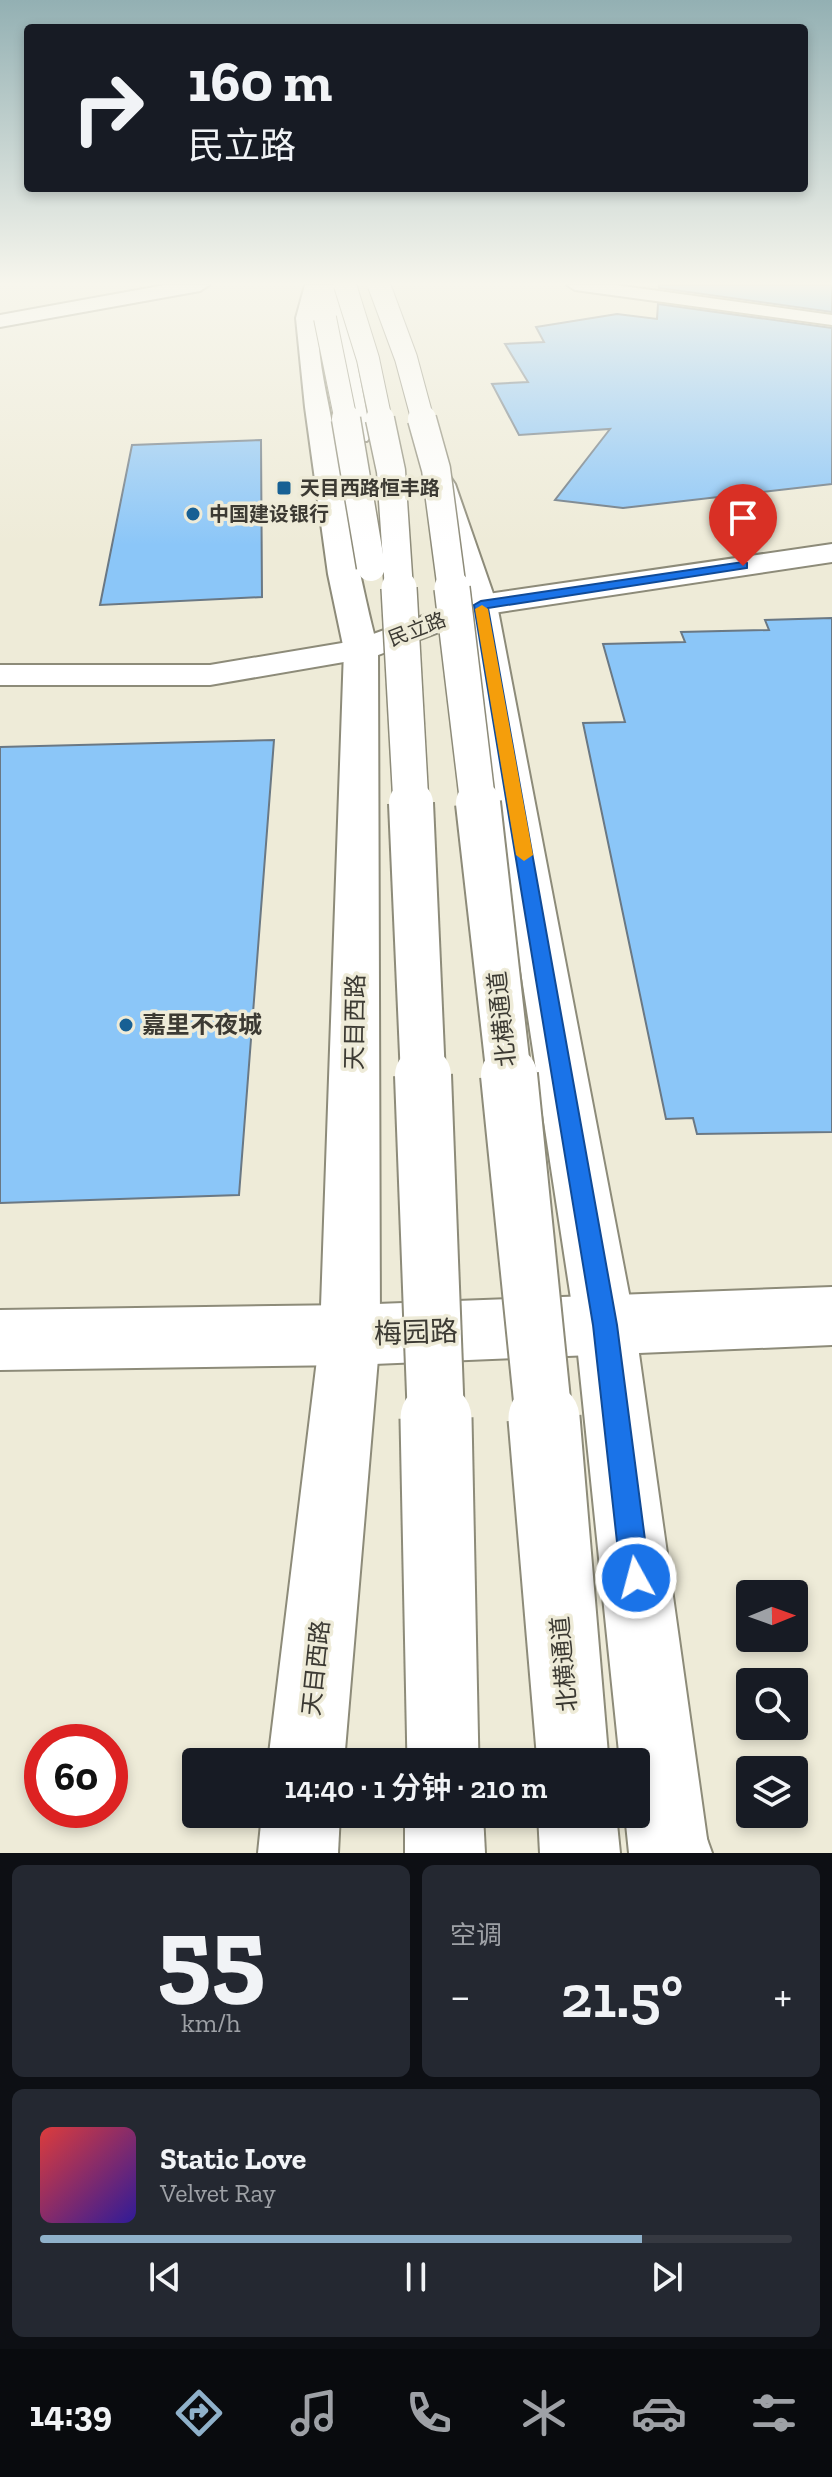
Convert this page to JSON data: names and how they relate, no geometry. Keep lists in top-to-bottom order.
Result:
{
  "streets": {
    "main road": [
      "民立路",
      "北横通道",
      "天目西路",
      "梅园路"
    ]
  },
  "crossings": [
    ["民立路", "天目西路"],
    ["天目西路", "梅园路"]
  ],
  "places": {
    "transit": ["天目西路恒丰路"],
    "other": ["中国建设银行", "嘉里不夜城"]
  },
  "north": "right",
  "page": {
    "turn": ["160 m", "民立路"],
    "limit": "60",
    "trip": "14:40 · 1 分钟 · 210 m",
    "tile": [
      ["55", "km/h"],
      "空调"
    ],
    "heat": ["−", "21.5°", "+"],
    "song": ["Static Love", "Velvet Ray"],
    "tabs": "14:39"
  }
}
